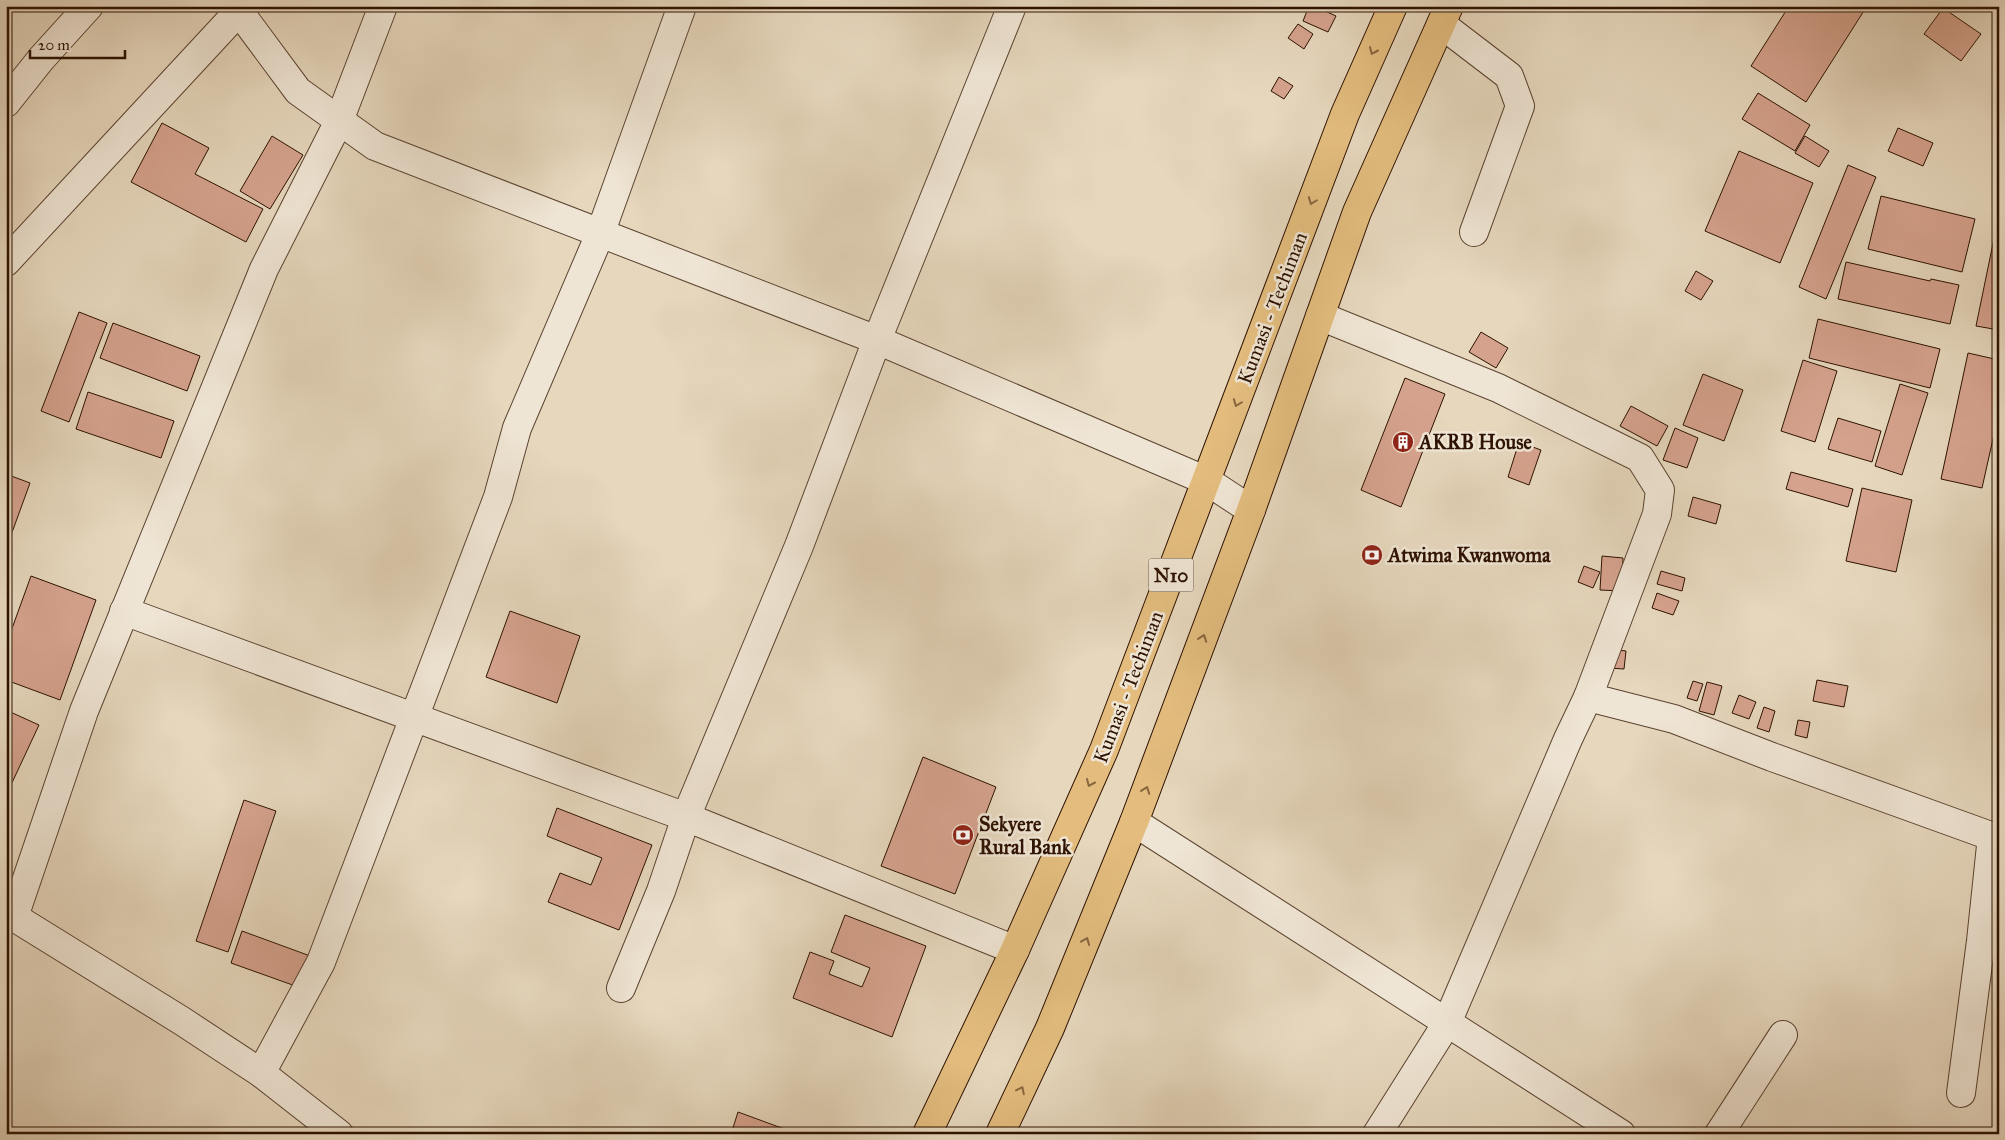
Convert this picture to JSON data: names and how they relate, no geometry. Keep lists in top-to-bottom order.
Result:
{
  "streets": {
    "highway": ["Kumasi - Techiman", "N10"]
  },
  "places": {
    "building": ["AKRB House"],
    "bank": ["Atwima Kwanwoma", "Sekyere Rural Bank"]
  },
  "scale_bar": "20 m"
}
